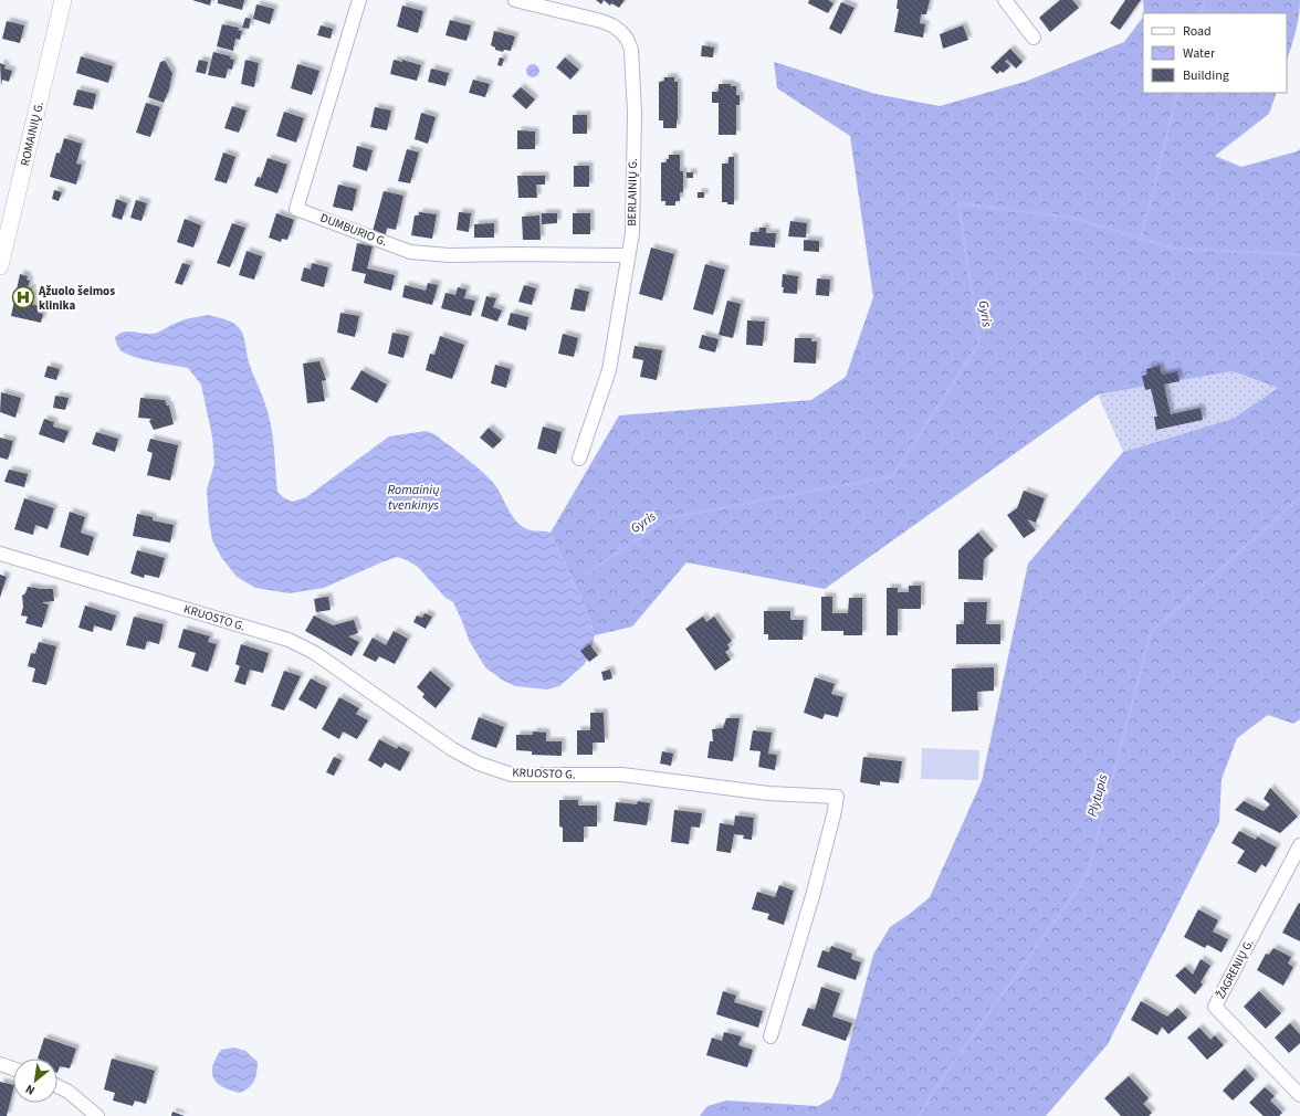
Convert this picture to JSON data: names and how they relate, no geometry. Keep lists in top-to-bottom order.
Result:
{
  "streets": {
    "main road": ["ROMAINIŲ G."],
    "street": [
      "BERLAINIŲ G.",
      "DUMBURIO G.",
      "KRUOSTO G.",
      "ŽAGRENIŲ G."
    ]
  },
  "crossings": [
    ["BERLAINIŲ G.", "DUMBURIO G."]
  ],
  "water": ["Gyris", "Romainių tvenkinys", "Plytupis"],
  "places": {
    "hospital": ["Ąžuolo šeimos klinika"]
  },
  "legend": ["Road", "Water", "Building"],
  "north": "bottom left"
}
